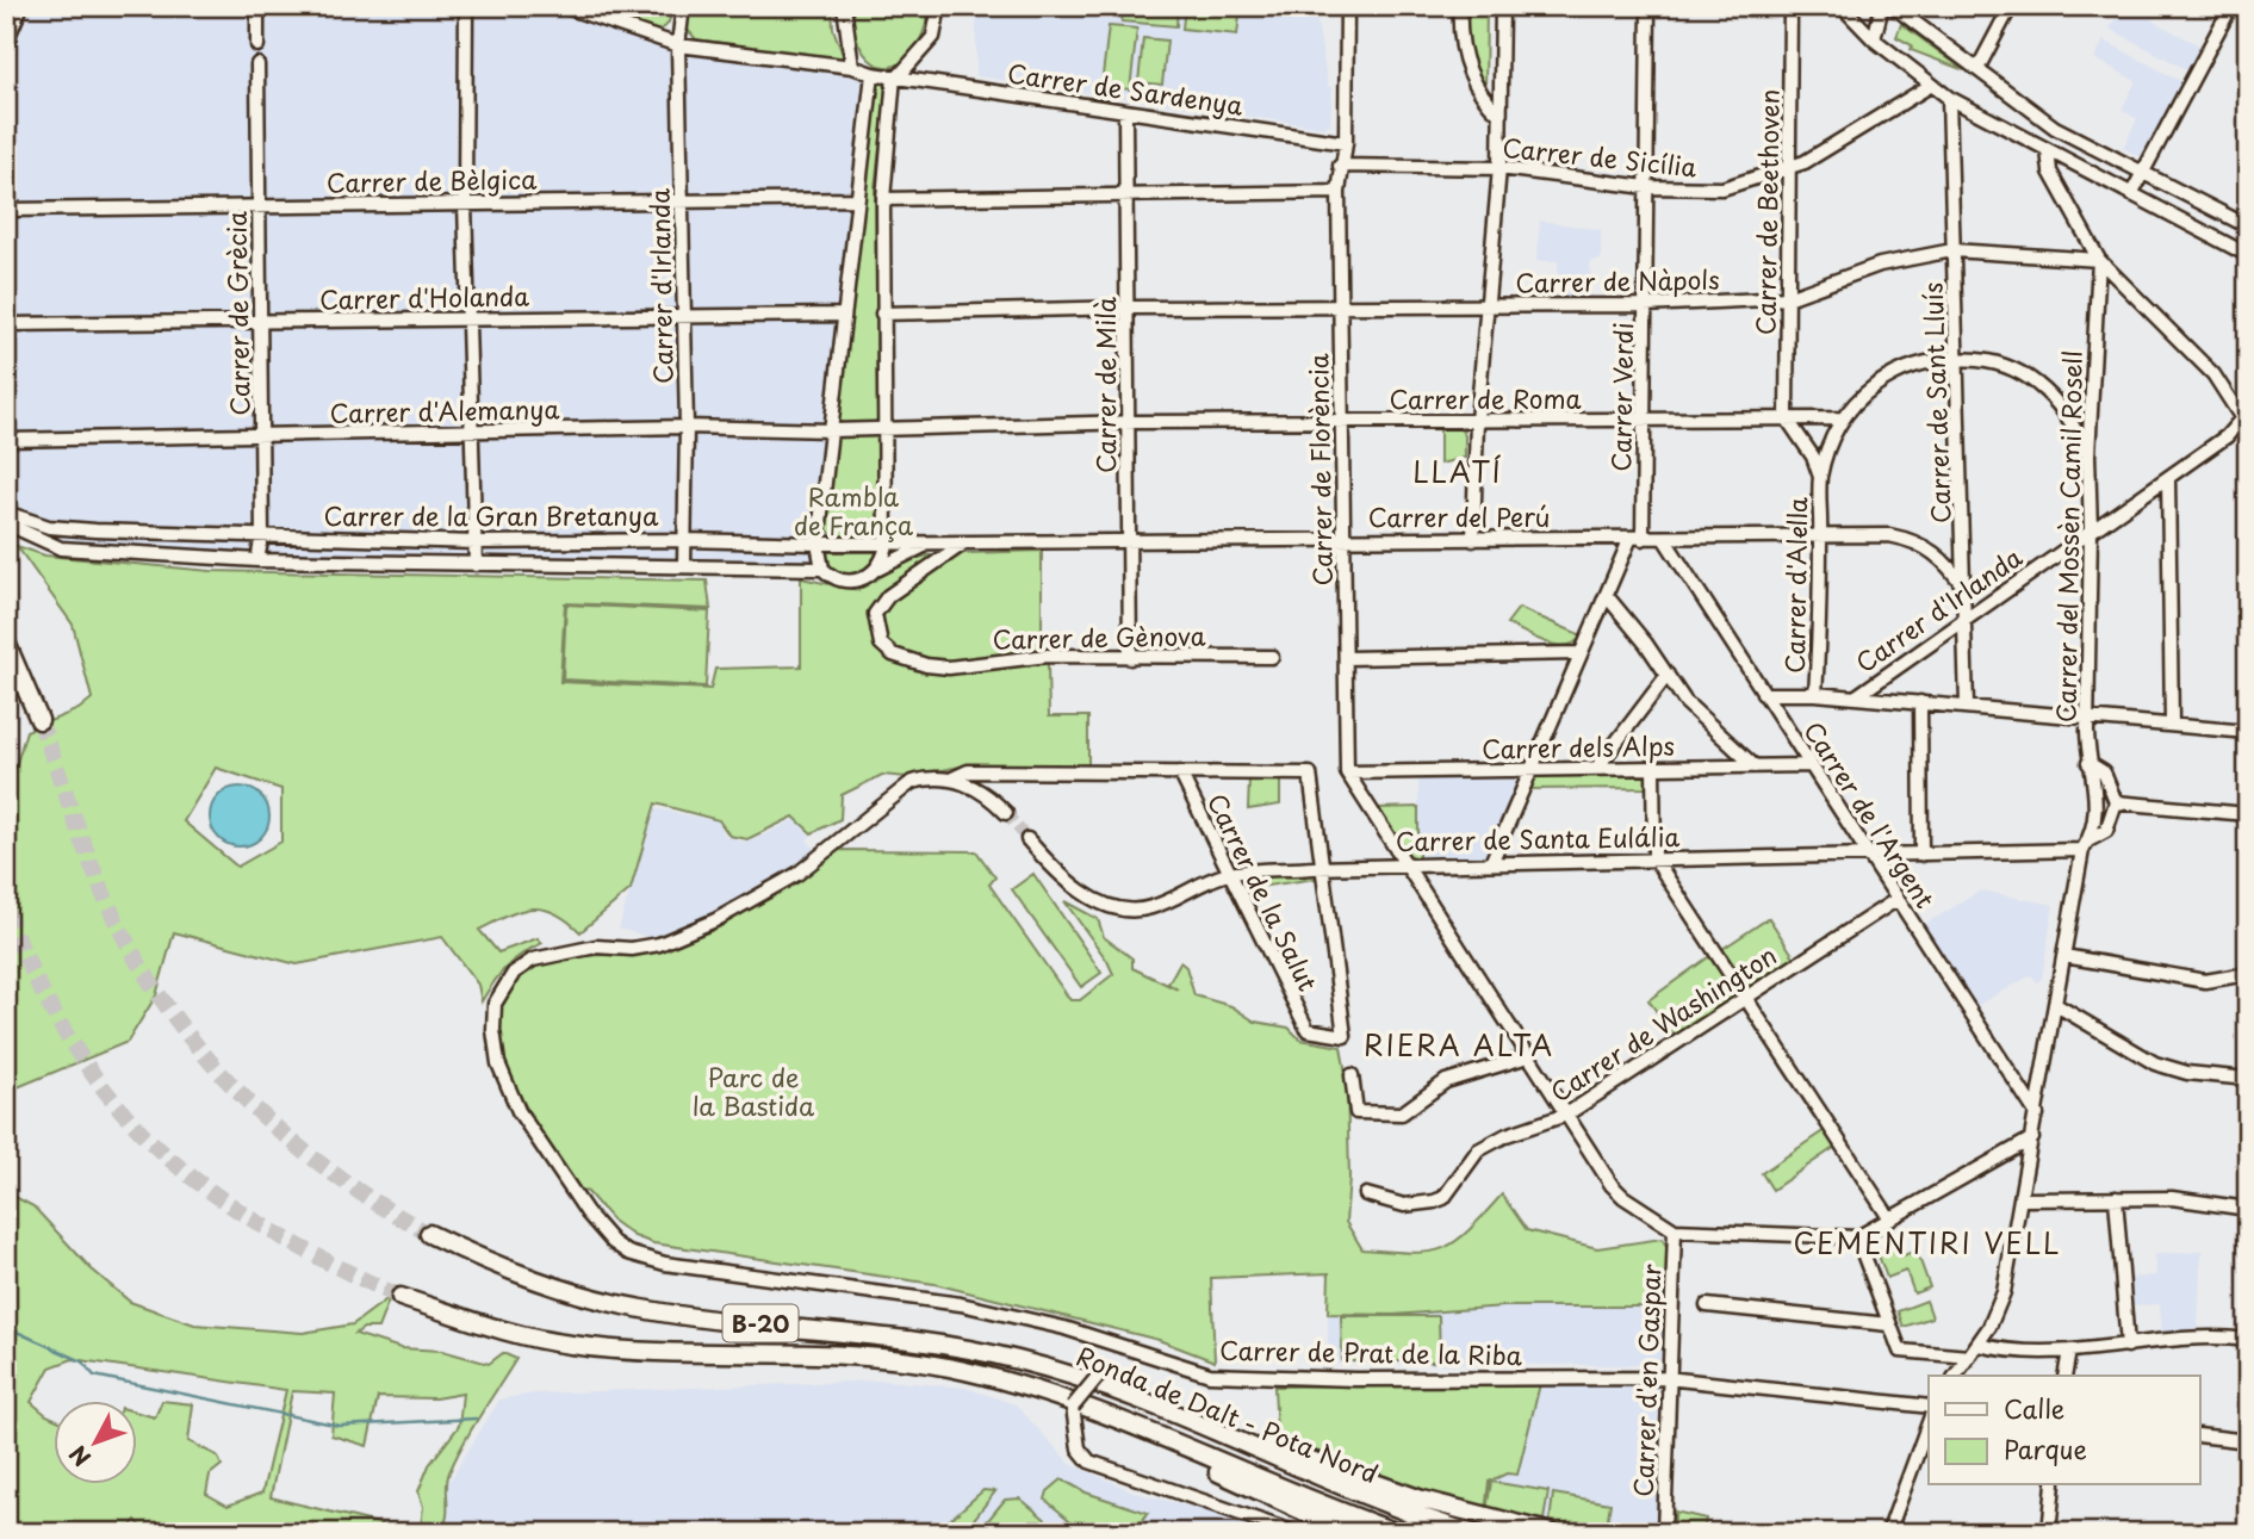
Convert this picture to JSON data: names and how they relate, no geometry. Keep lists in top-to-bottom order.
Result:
{
  "streets": {
    "highway": ["B-20", "Ronda de Dalt - Pota Nord"],
    "street": [
      "Carrer de Sardenya",
      "Carrer de Sicília",
      "Carrer de Bèlgica",
      "Carrer de Beethoven",
      "Carrer de Nàpols",
      "Carrer d'Irlanda",
      "Carrer d'Holanda",
      "Carrer de Grècia",
      "Carrer de Milà",
      "Carrer Verdi",
      "Carrer de Roma",
      "Carrer de Sant Lluís",
      "Carrer d'Alemanya",
      "Carrer de Florència",
      "Carrer de la Gran Bretanya",
      "Carrer del Perú",
      "Carrer del Mossèn Camil Rosell",
      "Carrer d'Alella",
      "Carrer de Gènova",
      "Carrer dels Alps",
      "Carrer de l'Argent",
      "Carrer de Santa Eulália",
      "Carrer de la Salut",
      "Carrer de Washington",
      "Carrer de Prat de la Riba",
      "Carrer d'en Gaspar"
    ]
  },
  "crossings": [
    ["Carrer de Sardenya", "Carrer d'Irlanda"],
    ["Carrer de Sardenya", "Carrer de Milà"],
    ["Carrer de Sardenya", "Carrer de Florència"],
    ["Carrer de Sicília", "Carrer de Beethoven"],
    ["Carrer de Sicília", "Carrer Verdi"],
    ["Carrer de Sicília", "Carrer de Florència"],
    ["Carrer de Bèlgica", "Carrer d'Irlanda"],
    ["Carrer de Bèlgica", "Carrer de Grècia"],
    ["Carrer de Beethoven", "Carrer de Nàpols"],
    ["Carrer de Beethoven", "Carrer de Roma"],
    ["Carrer de Beethoven", "Carrer d'Alella"],
    ["Carrer de Nàpols", "Carrer de Milà"],
    ["Carrer de Nàpols", "Carrer Verdi"],
    ["Carrer de Nàpols", "Carrer de Sant Lluís"],
    ["Carrer de Nàpols", "Carrer de Florència"],
    ["Carrer de Nàpols", "Carrer del Mossèn Camil Rosell"],
    ["Carrer d'Irlanda", "Carrer d'Holanda"],
    ["Carrer d'Irlanda", "Carrer de Sant Lluís"],
    ["Carrer d'Irlanda", "Carrer d'Alemanya"],
    ["Carrer d'Irlanda", "Carrer de la Gran Bretanya"],
    ["Carrer d'Irlanda", "Carrer del Mossèn Camil Rosell"],
    ["Carrer d'Holanda", "Carrer de Grècia"],
    ["Carrer de Grècia", "Carrer d'Alemanya"],
    ["Carrer de Grècia", "Carrer de la Gran Bretanya"],
    ["Carrer de Milà", "Carrer de Roma"],
    ["Carrer de Milà", "Carrer del Perú"],
    ["Carrer de Milà", "Carrer de Gènova"],
    ["Carrer Verdi", "Carrer de Roma"],
    ["Carrer Verdi", "Carrer del Perú"],
    ["Carrer de Roma", "Carrer d'Alemanya"],
    ["Carrer de Roma", "Carrer de Florència"],
    ["Carrer de Roma", "Carrer d'Alella"],
    ["Carrer de Sant Lluís", "Carrer del Perú"],
    ["Carrer de Sant Lluís", "Carrer d'Alella"],
    ["Carrer de Florència", "Carrer del Perú"],
    ["Carrer de Florència", "Carrer dels Alps"],
    ["Carrer de la Gran Bretanya", "Carrer del Perú"],
    ["Carrer del Perú", "Carrer d'Alella"],
    ["Carrer del Perú", "Carrer de Gènova"],
    ["Carrer del Perú", "Carrer de l'Argent"],
    ["Carrer del Mossèn Camil Rosell", "Carrer d'Alella"],
    ["Carrer dels Alps", "Carrer de l'Argent"],
    ["Carrer de l'Argent", "Carrer de Santa Eulália"],
    ["Carrer de l'Argent", "Carrer de Washington"],
    ["Carrer de Santa Eulália", "Carrer de la Salut"],
    ["Carrer de Prat de la Riba", "Carrer d'en Gaspar"]
  ],
  "districts": ["LLATÍ", "RIERA ALTA", "CEMENTIRI VELL"],
  "parks": ["Rambla de França", "Parc de la Bastida"],
  "legend": ["Calle", "Parque"],
  "north": "bottom left"
}
